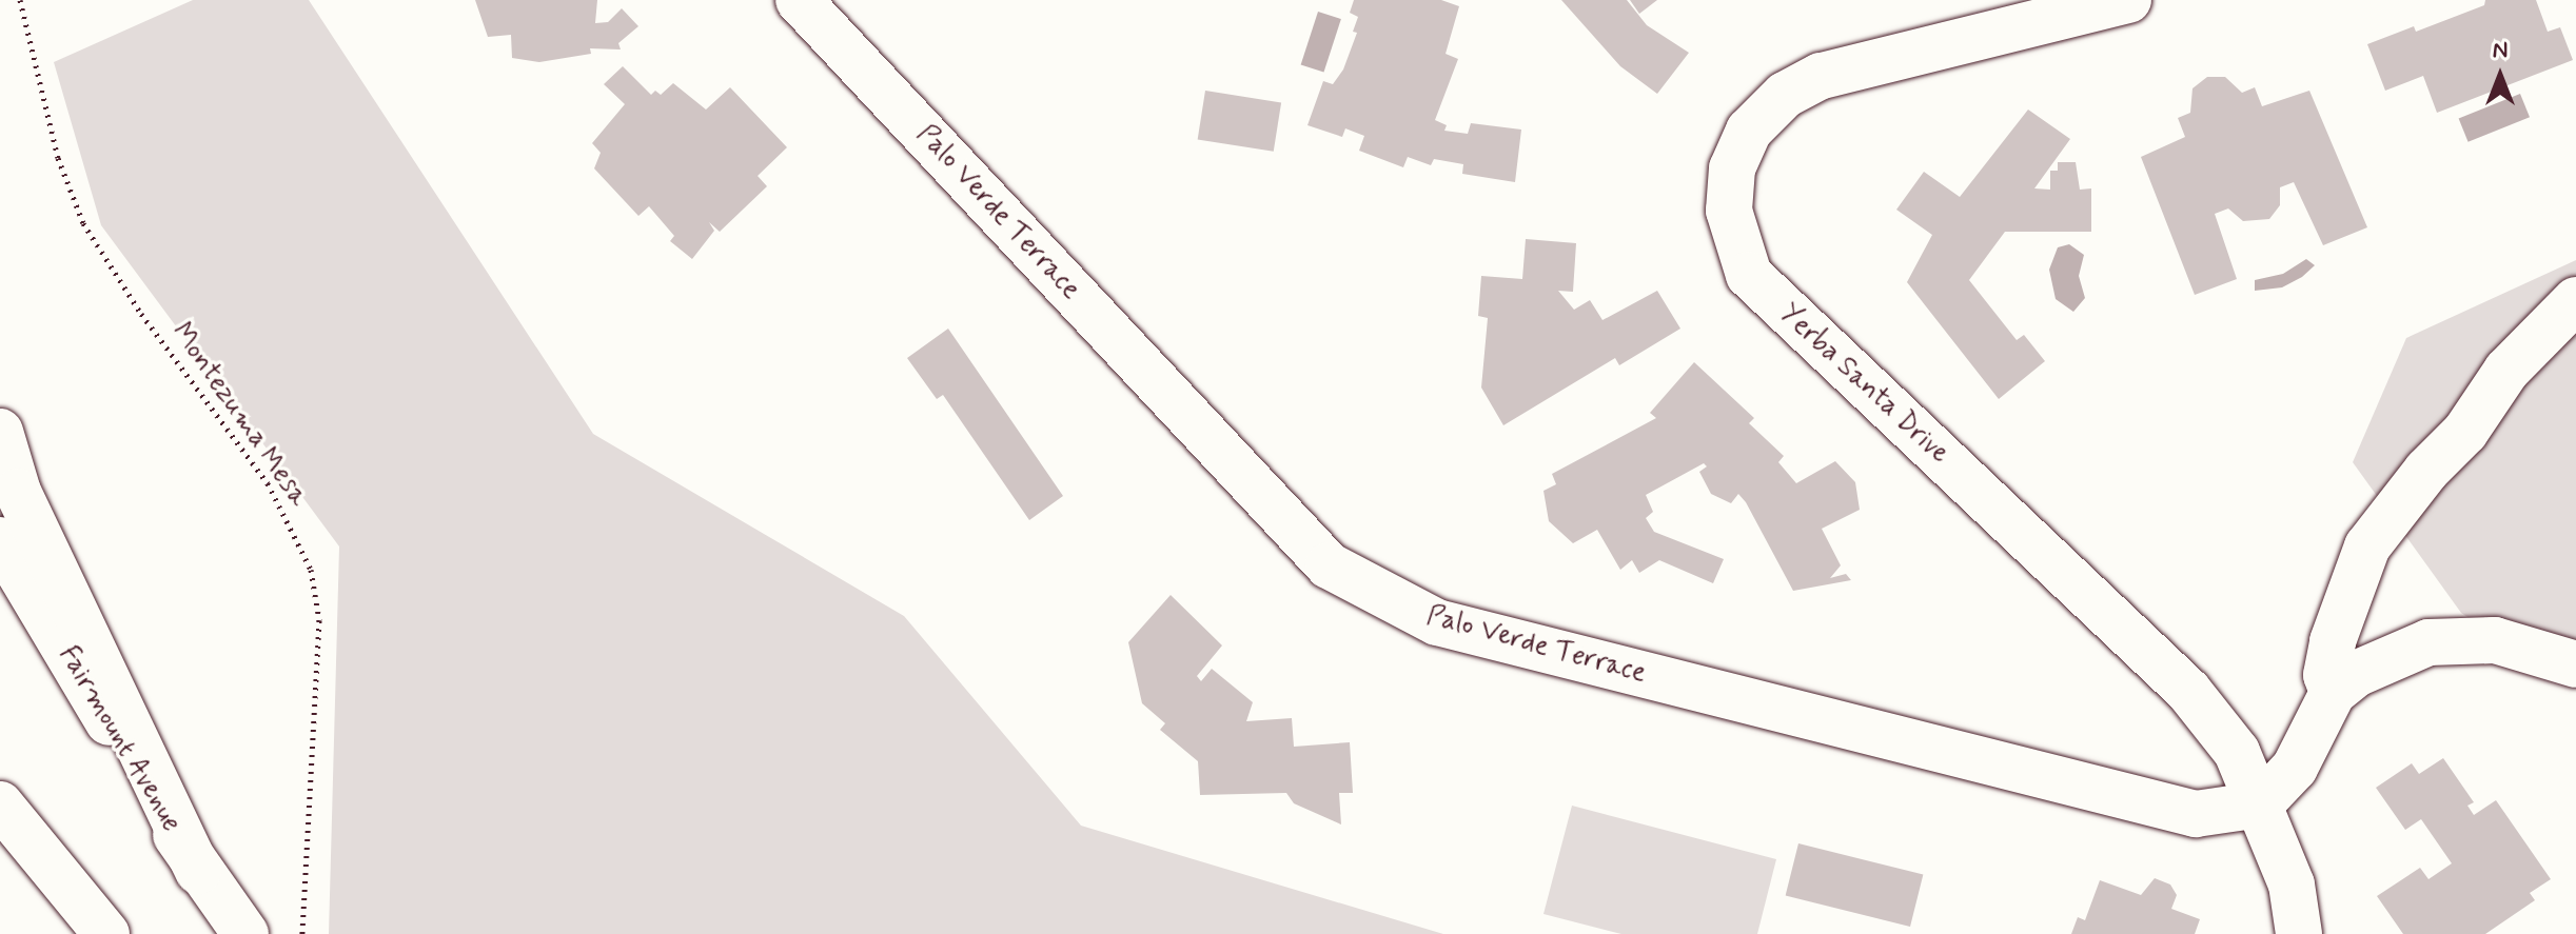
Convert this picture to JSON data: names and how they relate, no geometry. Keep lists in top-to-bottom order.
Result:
{
  "streets": {
    "main road": ["Palo Verde Terrace", "Yerba Santa Drive", "Fairmount Avenue"],
    "path": ["Montezuma Mesa"]
  },
  "crossings": [
    ["Palo Verde Terrace", "Yerba Santa Drive"]
  ],
  "north": "top"
}
